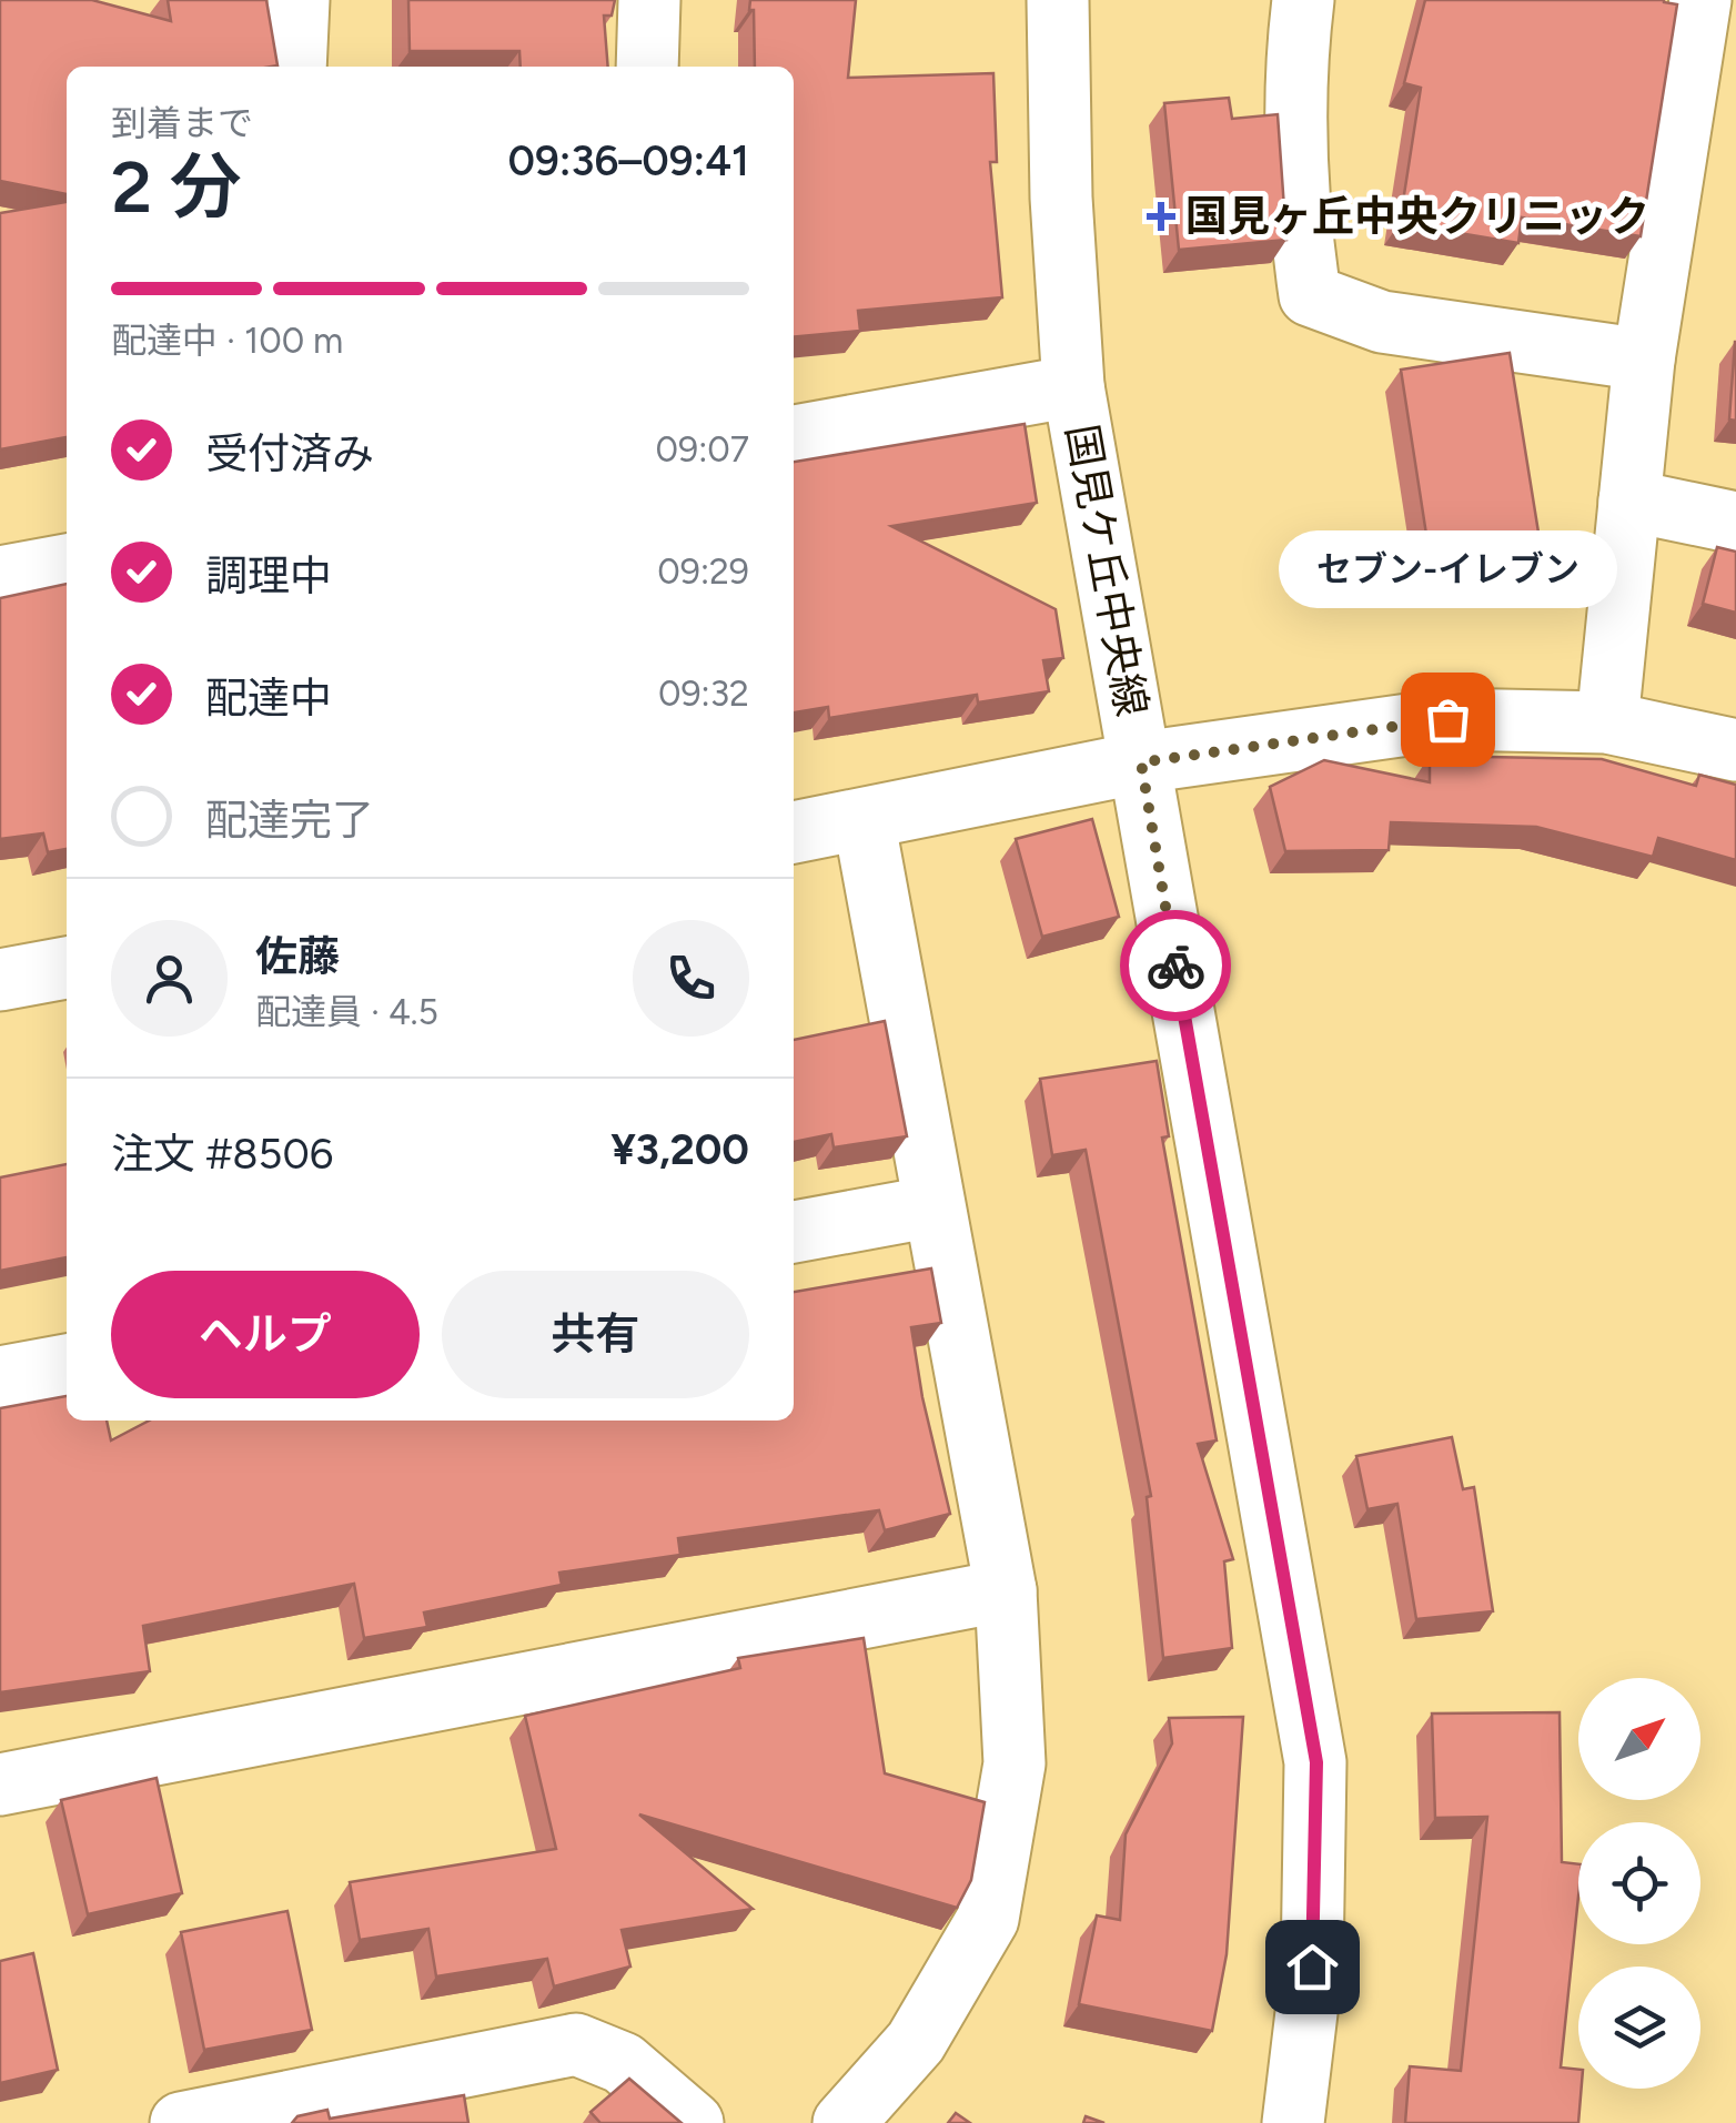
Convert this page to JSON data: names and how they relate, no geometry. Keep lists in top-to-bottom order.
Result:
{
  "streets": {
    "street": ["国見ケ丘中央線"]
  },
  "places": {
    "health": ["国見ヶ丘中央クリニック"],
    "other": ["セブン-イレブン"]
  },
  "north": "top right",
  "page": {
    "heading": ["2 分", "到着まで", "09:36–09:41"],
    "panel": [
      "佐藤",
      "配達員 · 4.5",
      "注文 #8506",
      "¥3,200"
    ],
    "bar": "配達中 · 100 m",
    "list": [
      ["受付済み", "09:07"],
      ["調理中", "09:29"],
      ["配達中", "09:32"],
      "配達完了"
    ],
    "bubble": "セブン-イレブン",
    "buttons": ["ヘルプ", "共有"]
  }
}
